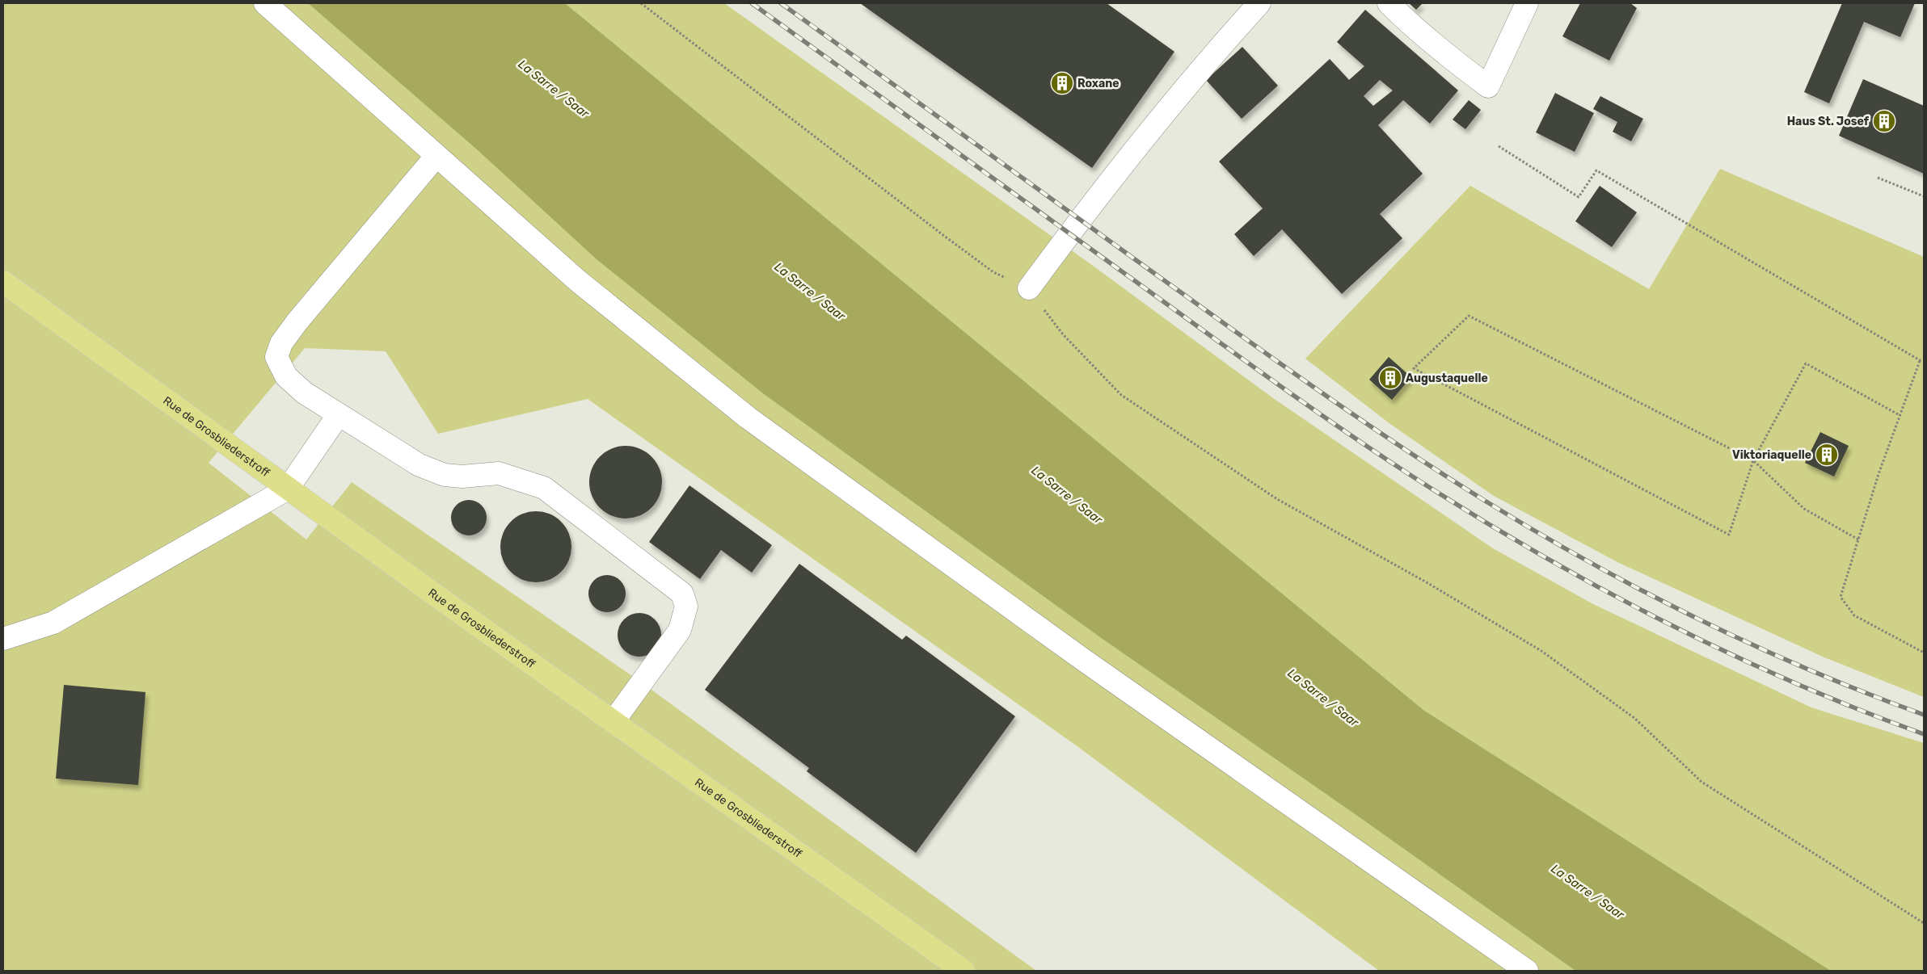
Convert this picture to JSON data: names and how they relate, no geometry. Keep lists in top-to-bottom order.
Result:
{
  "streets": {
    "main road": ["Rue de Grosbliederstroff"]
  },
  "water": ["La Sarre / Saar"],
  "places": {
    "building": [
      "Roxane",
      "Haus St. Josef",
      "Augustaquelle",
      "Viktoriaquelle"
    ]
  }
}
